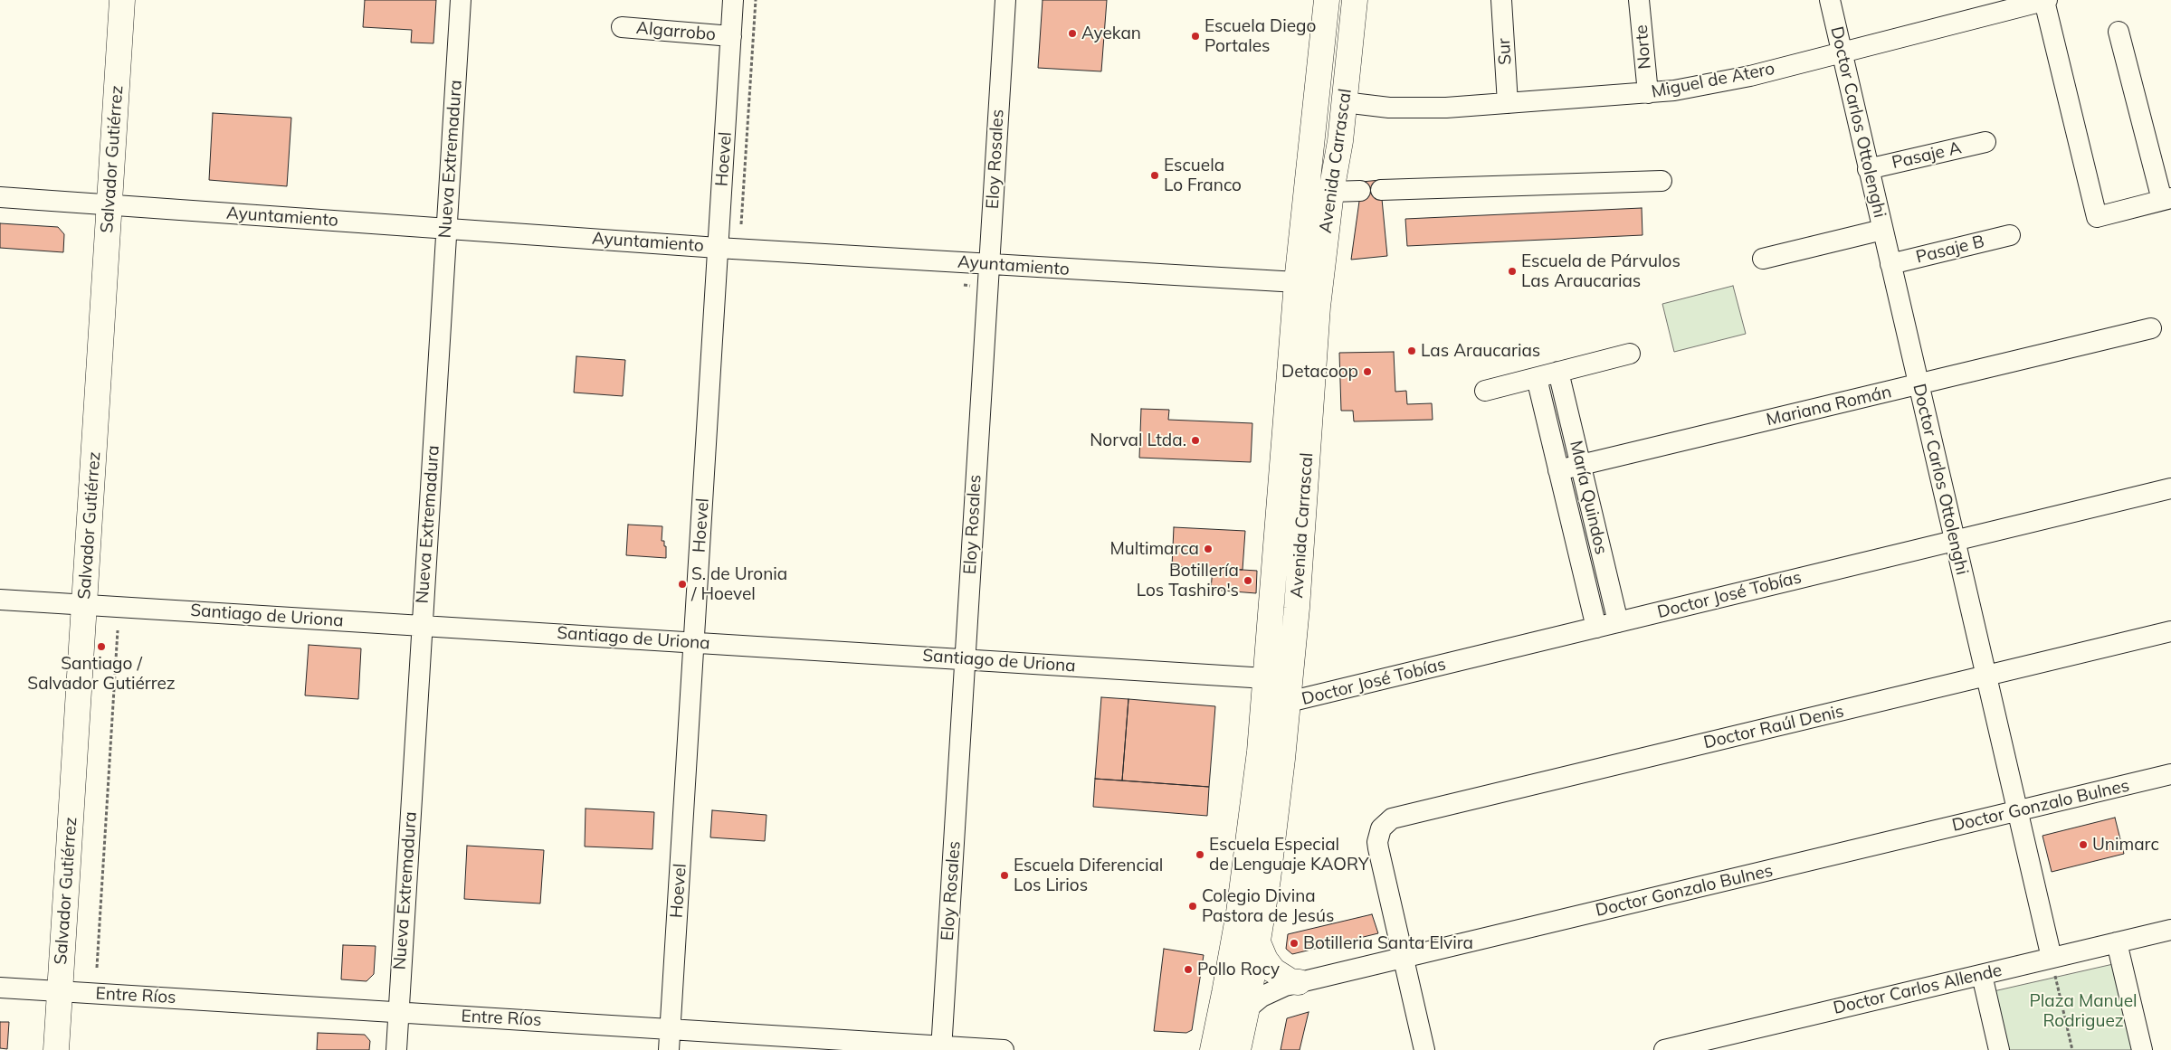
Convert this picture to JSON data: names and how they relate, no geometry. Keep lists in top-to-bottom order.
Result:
{
  "streets": {
    "main road": ["Salvador Gutiérrez", "Avenida Carrascal"],
    "street": [
      "Algarrobo",
      "Norte",
      "Sur",
      "Miguel de Atero",
      "Doctor Carlos Ottolenghi",
      "Pasaje A",
      "Nueva Extremadura",
      "Hoevel",
      "Eloy Rosales",
      "Ayuntamiento",
      "Pasaje B",
      "Mariana Román",
      "María Quindos",
      "Doctor José Tobías",
      "Santiago de Uriona",
      "Doctor Raúl Denis",
      "Doctor Gonzalo Bulnes",
      "Doctor Carlos Allende",
      "Entre Ríos"
    ]
  },
  "crossings": [
    ["Algarrobo", "Hoevel"],
    ["Norte", "Miguel de Atero"],
    ["Sur", "Miguel de Atero"],
    ["Miguel de Atero", "Doctor Carlos Ottolenghi"],
    ["Miguel de Atero", "Avenida Carrascal"],
    ["Doctor Carlos Ottolenghi", "Pasaje A"],
    ["Doctor Carlos Ottolenghi", "Pasaje B"],
    ["Doctor Carlos Ottolenghi", "Mariana Román"],
    ["Doctor Carlos Ottolenghi", "Doctor José Tobías"],
    ["Doctor Carlos Ottolenghi", "Doctor Raúl Denis"],
    ["Doctor Carlos Ottolenghi", "Doctor Gonzalo Bulnes"],
    ["Doctor Carlos Ottolenghi", "Doctor Carlos Allende"],
    ["Salvador Gutiérrez", "Ayuntamiento"],
    ["Salvador Gutiérrez", "Santiago de Uriona"],
    ["Salvador Gutiérrez", "Entre Ríos"],
    ["Nueva Extremadura", "Ayuntamiento"],
    ["Nueva Extremadura", "Santiago de Uriona"],
    ["Nueva Extremadura", "Entre Ríos"],
    ["Hoevel", "Ayuntamiento"],
    ["Hoevel", "Santiago de Uriona"],
    ["Hoevel", "Entre Ríos"],
    ["Eloy Rosales", "Ayuntamiento"],
    ["Eloy Rosales", "Santiago de Uriona"],
    ["Eloy Rosales", "Entre Ríos"],
    ["Avenida Carrascal", "Ayuntamiento"],
    ["Avenida Carrascal", "Doctor José Tobías"],
    ["Avenida Carrascal", "Santiago de Uriona"],
    ["Avenida Carrascal", "Doctor Gonzalo Bulnes"],
    ["Mariana Román", "María Quindos"],
    ["María Quindos", "Doctor José Tobías"],
    ["Doctor Raúl Denis", "Doctor Gonzalo Bulnes"]
  ],
  "parks": ["Plaza Manuel Rodriguez"],
  "places": [
    "Ayekan",
    "Escuela Diego Portales",
    "Escuela Lo Franco",
    "Escuela de Párvulos Las Araucarias",
    "Las Araucarias",
    "Detacoop",
    "Norval Ltda.",
    "Multimarca",
    "Botillería Los Tashiro's",
    "S. de Uronia / Hoevel",
    "Santiago / Salvador Gutiérrez",
    "Unimarc",
    "Escuela Especial de Lenguaje KAORY",
    "Escuela Diferencial Los Lirios",
    "Colegio Divina Pastora de Jesús",
    "Botilleria Santa Elvira",
    "Pollo Rocy"
  ]
}
